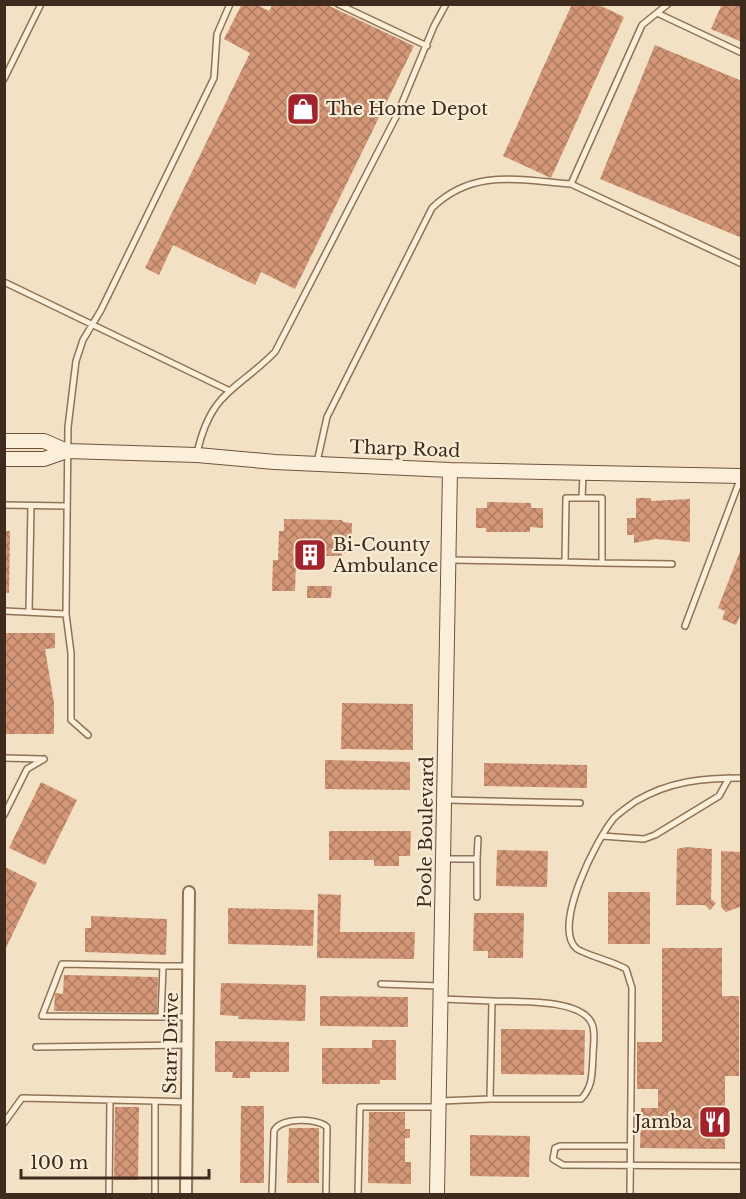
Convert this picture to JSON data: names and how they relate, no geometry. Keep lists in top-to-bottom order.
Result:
{
  "streets": {
    "street": ["Tharp Road", "Poole Boulevard", "Starr Drive"]
  },
  "crossings": [
    ["Tharp Road", "Poole Boulevard"]
  ],
  "places": {
    "shop": ["The Home Depot"],
    "building": ["Bi-County Ambulance"],
    "restaurant": ["Jamba"]
  },
  "scale_bar": "100 m"
}
